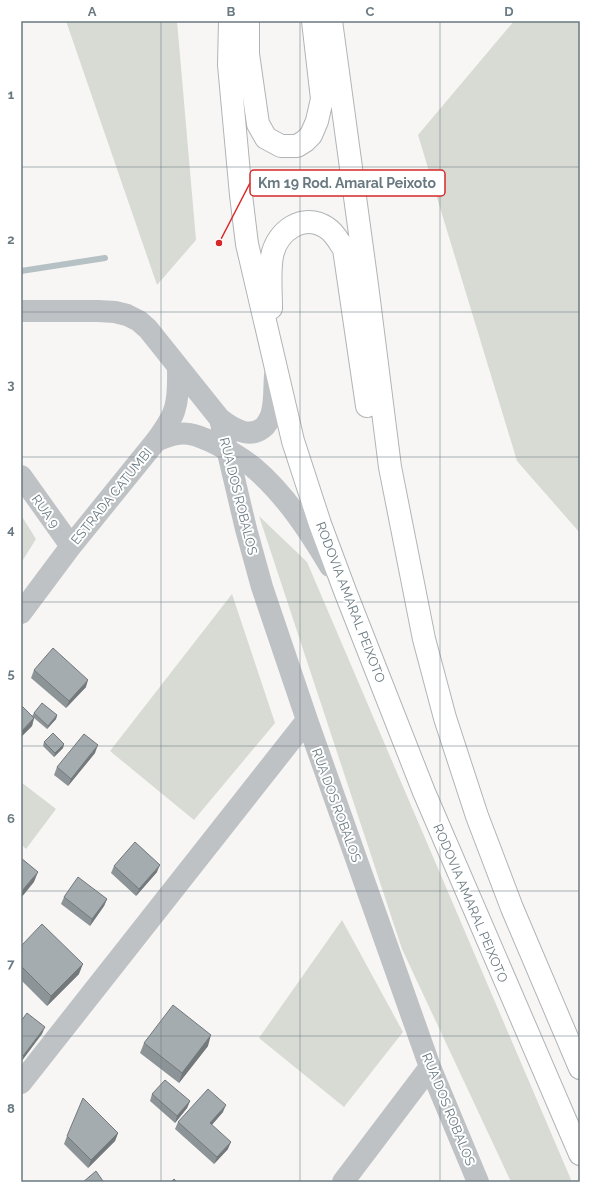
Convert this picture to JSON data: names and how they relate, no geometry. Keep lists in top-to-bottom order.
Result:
{
  "streets": {
    "highway": ["RODOVIA AMARAL PEIXOTO"],
    "street": ["ESTRADA CATUMBI", "RUA DOS ROBALOS", "RUA 9"]
  },
  "crossings": [
    ["ESTRADA CATUMBI", "RUA DOS ROBALOS"],
    ["ESTRADA CATUMBI", "RUA 9"],
    ["ESTRADA CATUMBI", "RODOVIA AMARAL PEIXOTO"]
  ],
  "places": ["Km 19 Rod. Amaral Peixoto"],
  "grid": {
    "columns": [
      "A",
      "B",
      "C",
      "D"
    ],
    "rows": [
      "1",
      "2",
      "3",
      "4",
      "5",
      "6",
      "7",
      "8"
    ]
  }
}
